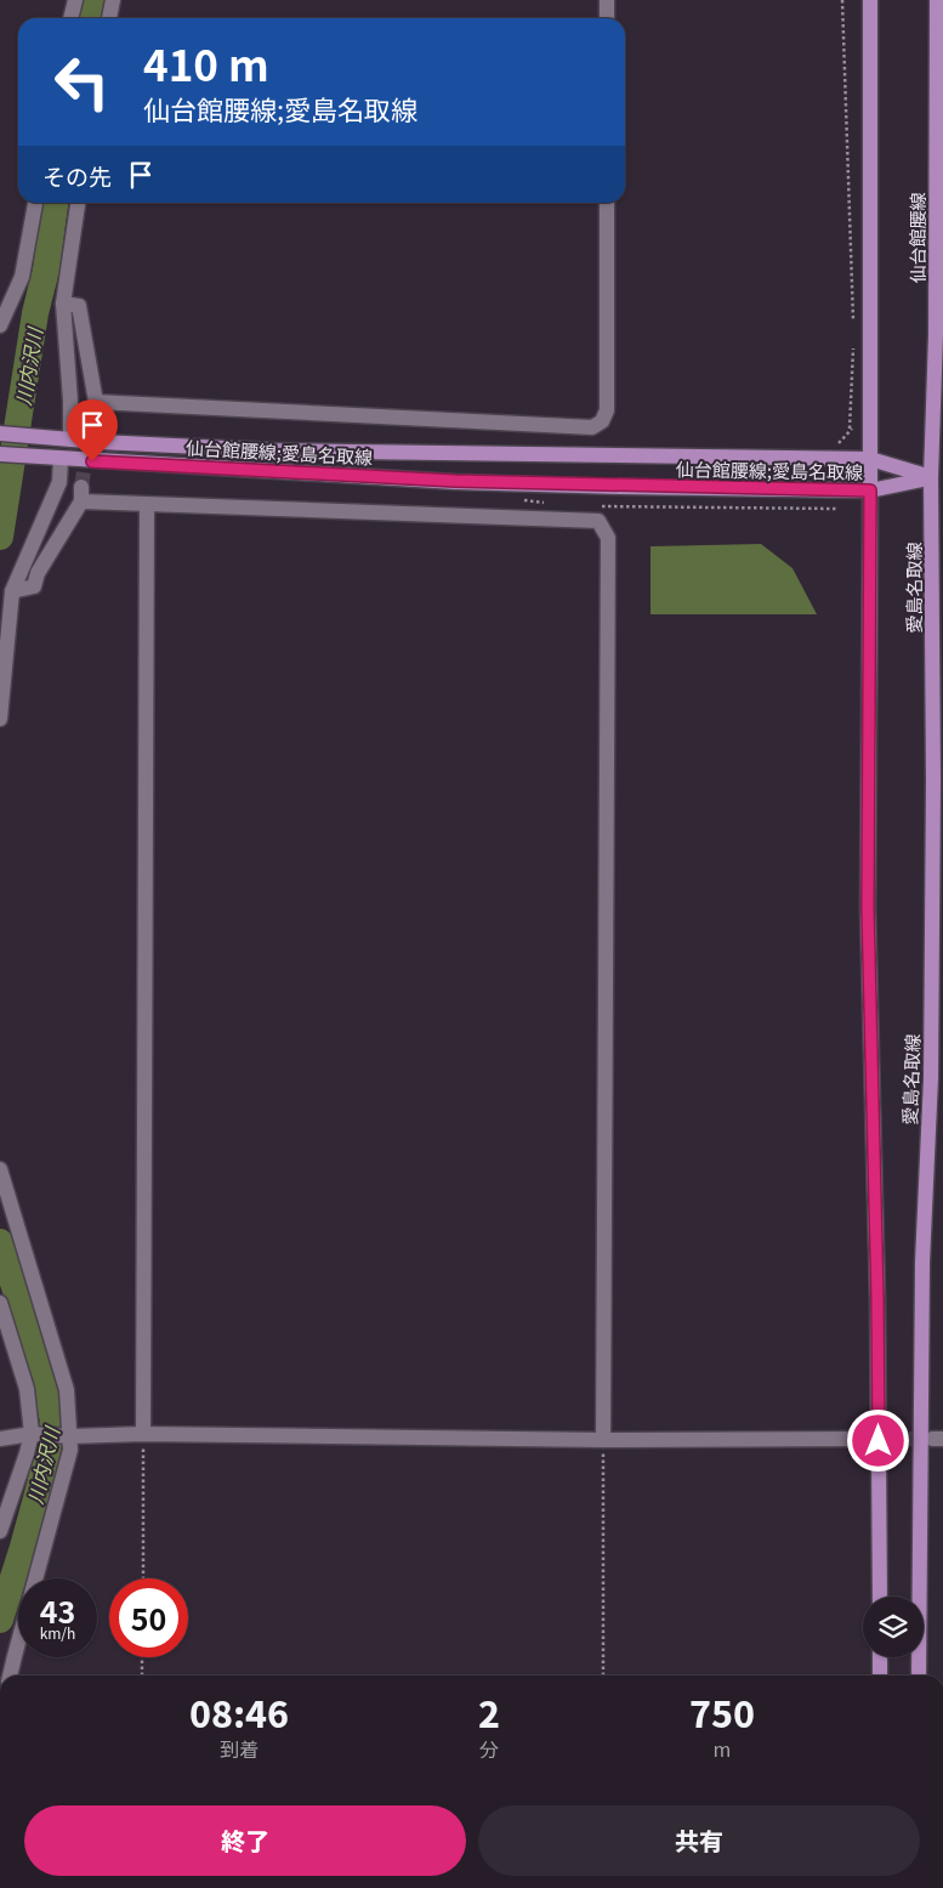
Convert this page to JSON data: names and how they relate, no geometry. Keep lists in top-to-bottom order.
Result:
{
  "streets": {
    "main road": ["仙台館腰線", "仙台館腰線;愛島名取線", "愛島名取線"]
  },
  "crossings": [
    ["仙台館腰線", "仙台館腰線;愛島名取線"],
    ["仙台館腰線", "愛島名取線"],
    ["仙台館腰線;愛島名取線", "愛島名取線"]
  ],
  "water": ["川内沢川"],
  "page": {
    "turn": ["410 m", "仙台館腰線;愛島名取線"],
    "then": "その先",
    "speed": "43 km/h",
    "limit": "50",
    "eta": [
      "08:46",
      "到着",
      "2",
      "分",
      "750",
      "m"
    ],
    "buttons": ["終了", "共有"]
  }
}
